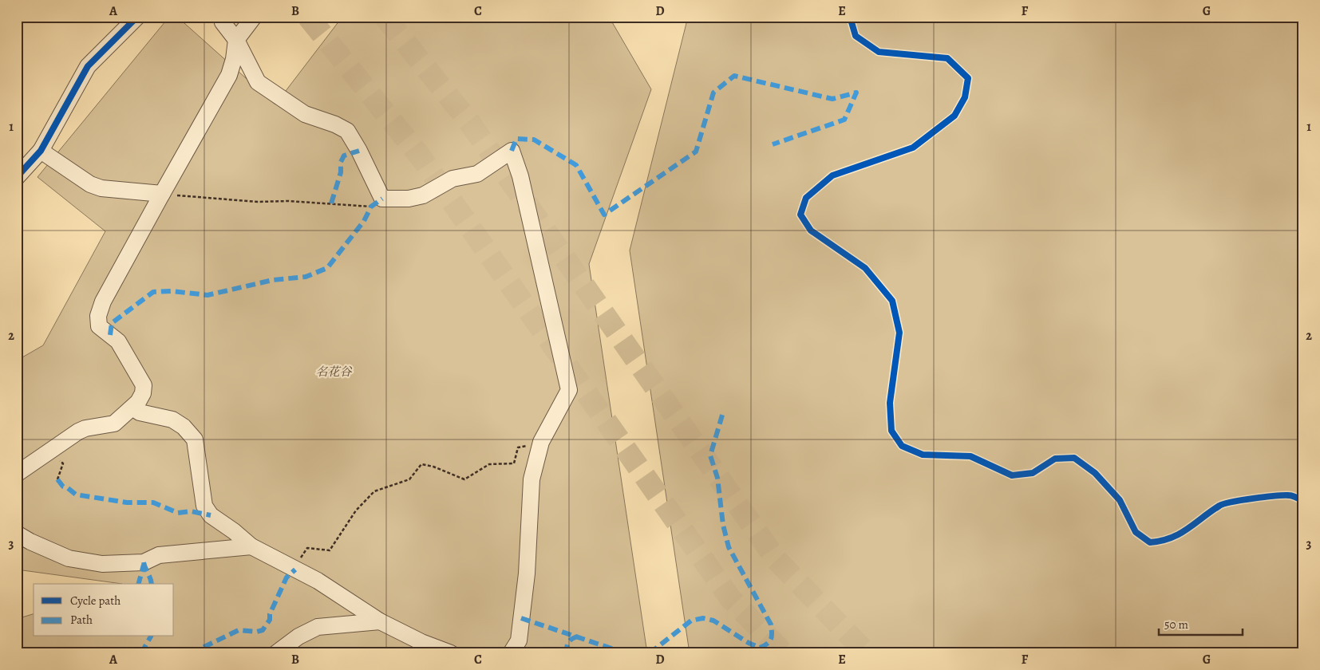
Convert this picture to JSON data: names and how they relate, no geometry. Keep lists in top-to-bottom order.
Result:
{
  "parks": ["名花谷"],
  "legend": ["Cycle path", "Path"],
  "scale_bar": "50 m",
  "grid": {
    "columns": [
      "A",
      "B",
      "C",
      "D",
      "E",
      "F",
      "G"
    ],
    "rows": ["1", "2", "3"]
  }
}
